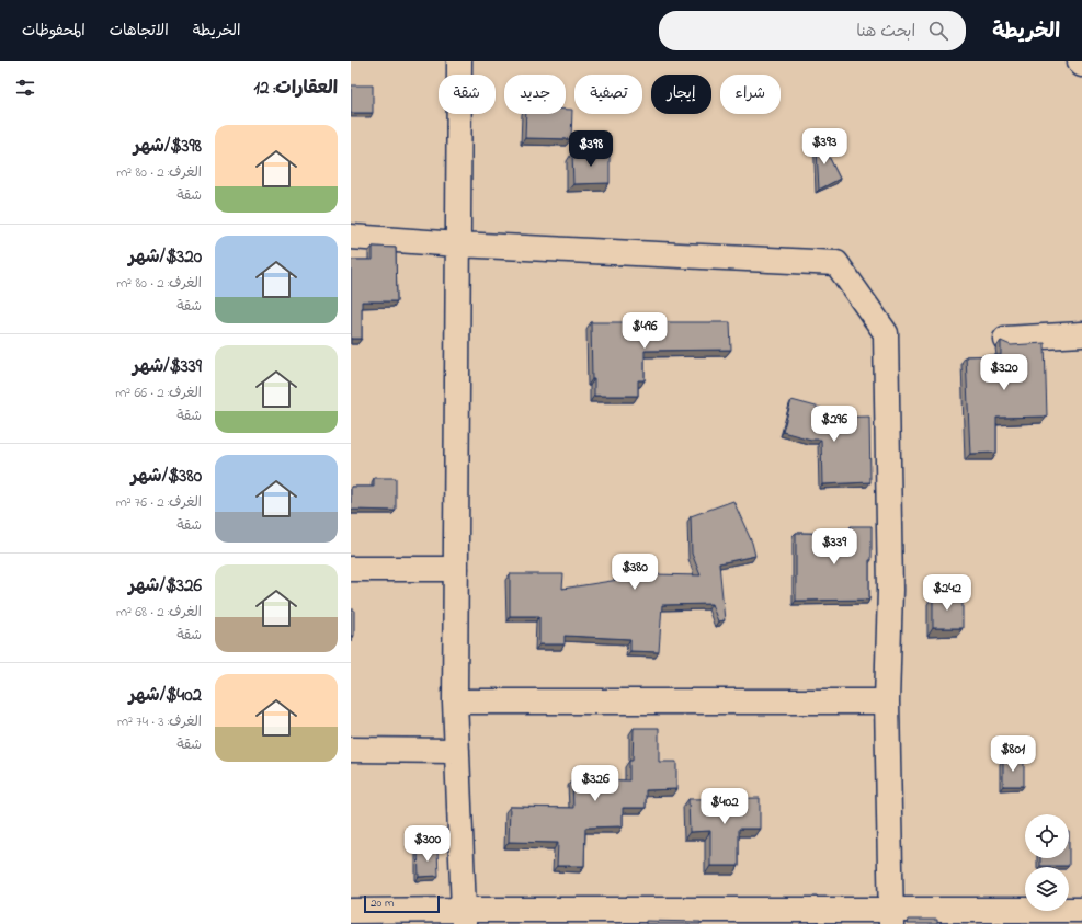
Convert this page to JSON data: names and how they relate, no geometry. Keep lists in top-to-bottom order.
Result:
{
  "scale_bar": "20 m",
  "page": {
    "header": "الخريطة",
    "search": "ابحث هنا",
    "nav": ["الخريطة", "الاتجاهات", "المحفوظات"],
    "heading": "العقارات: 12",
    "chip": [
      "شراء",
      "إيجار",
      "تصفية",
      "جديد",
      "شقة"
    ],
    "list": [
      {
        "name": "$398/شهر",
        "note": "الغرف: 2 · 80 m² · شقة"
      },
      {
        "name": "$320/شهر",
        "note": "الغرف: 2 · 80 m² · شقة"
      },
      {
        "name": "$339/شهر",
        "note": "الغرف: 2 · 66 m² · شقة"
      },
      {
        "name": "$380/شهر",
        "note": "الغرف: 2 · 76 m² · شقة"
      },
      {
        "name": "$326/شهر",
        "note": "الغرف: 2 · 68 m² · شقة"
      },
      {
        "name": "$402/شهر",
        "note": "الغرف: 3 · 74 m² · شقة"
      }
    ],
    "price": [
      "$393",
      "$398",
      "$496",
      "$320",
      "$296",
      "$339",
      "$380",
      "$242",
      "$801",
      "$326",
      "$402",
      "$300"
    ],
    "scale": "20 m"
  }
}
